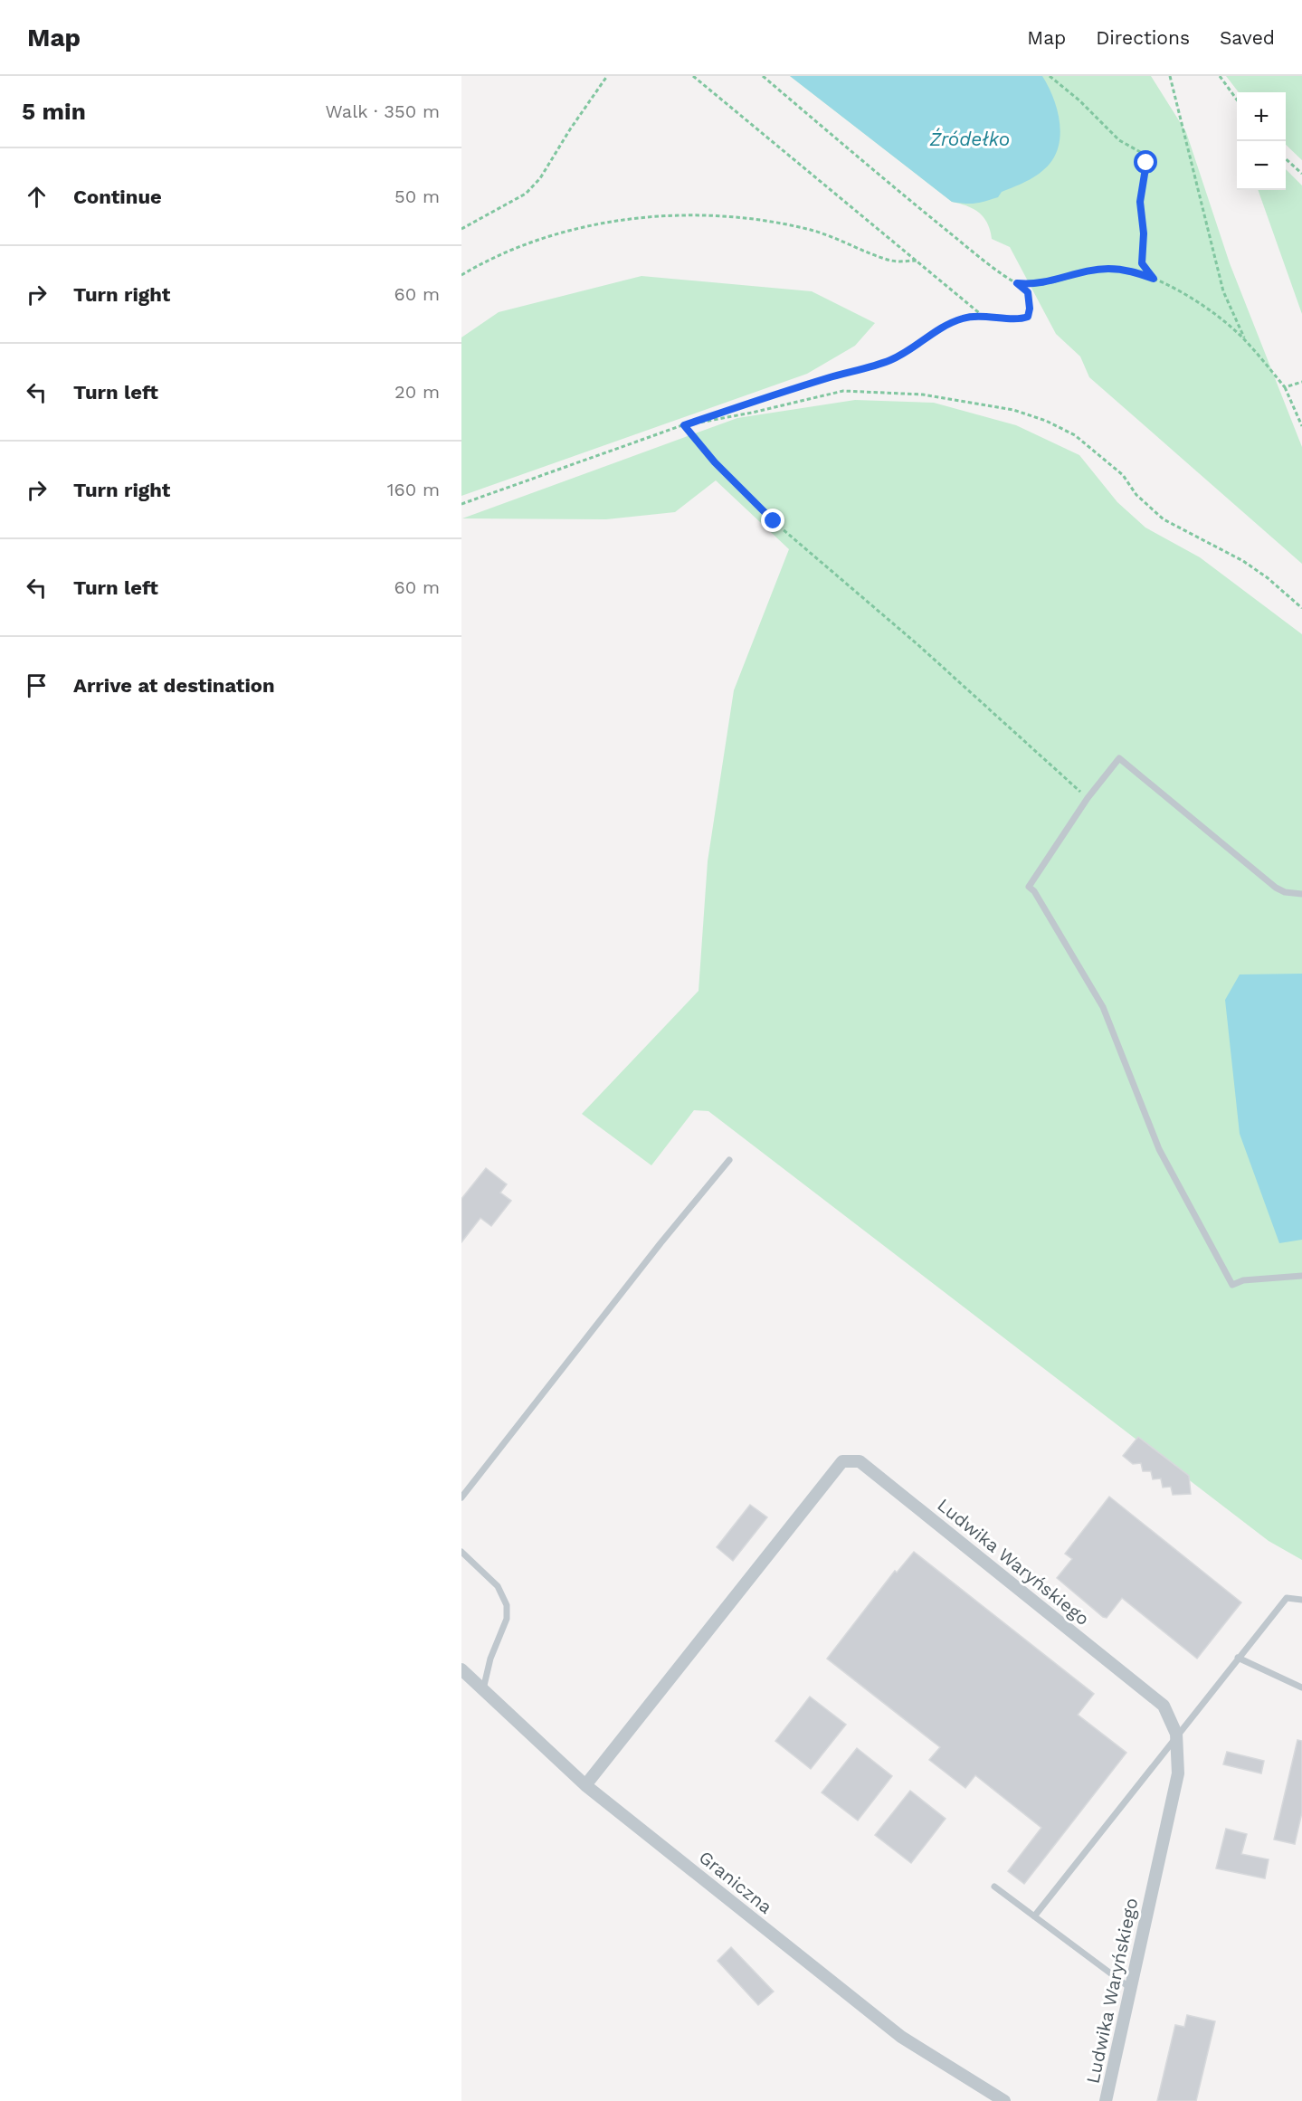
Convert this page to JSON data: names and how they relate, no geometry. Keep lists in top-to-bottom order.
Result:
{
  "streets": {
    "street": ["Ludwika Waryńskiego", "Graniczna"]
  },
  "crossings": [
    ["Ludwika Waryńskiego", "Graniczna"]
  ],
  "water": ["Źródełko"],
  "page": {
    "header": "Map",
    "nav": ["Map", "Directions", "Saved"],
    "heading": ["5 min", "Walk · 350 m"],
    "map_buttons": ["+", "−"],
    "list": [
      ["Continue", "50 m"],
      ["Turn right", "60 m"],
      ["Turn left", "20 m"],
      ["Turn right", "160 m"],
      ["Turn left", "60 m"],
      "Arrive at destination"
    ]
  }
}
